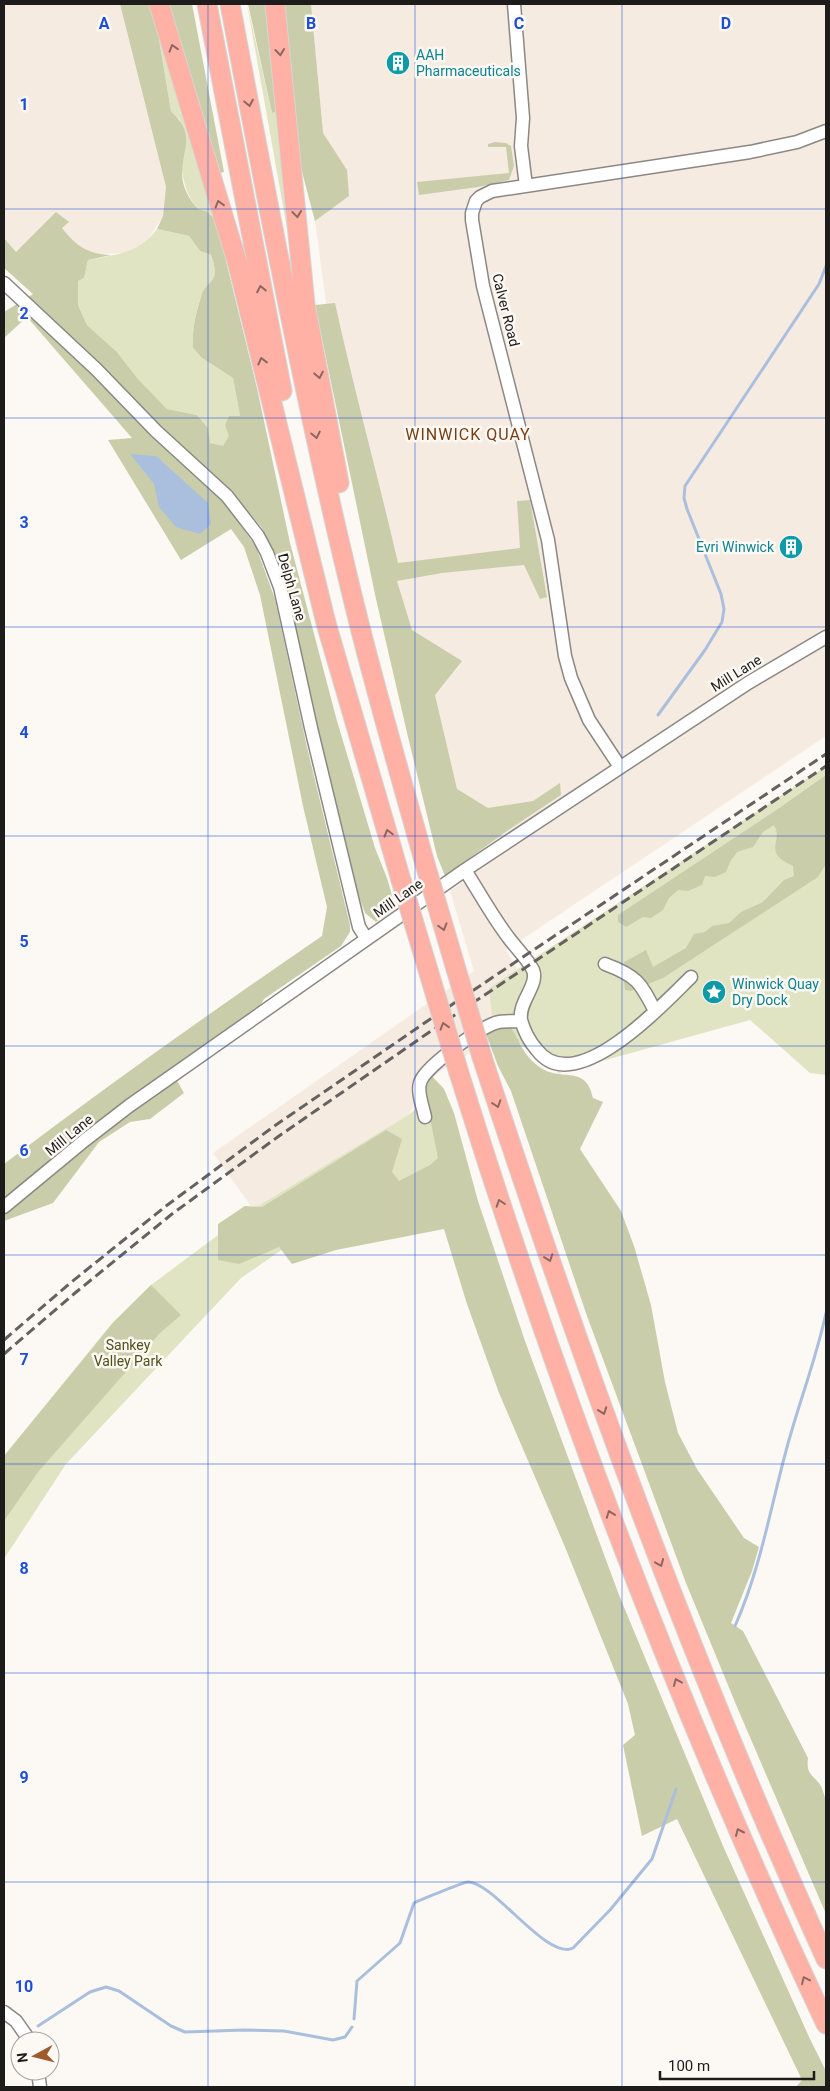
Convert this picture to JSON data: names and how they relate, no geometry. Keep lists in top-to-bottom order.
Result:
{
  "streets": {
    "street": ["Calver Road", "Delph Lane", "Mill Lane"]
  },
  "crossings": [
    ["Calver Road", "Mill Lane"],
    ["Delph Lane", "Mill Lane"]
  ],
  "districts": ["WINWICK QUAY"],
  "parks": ["Sankey Valley Park"],
  "places": {
    "building": ["AAH Pharmaceuticals", "Evri Winwick"],
    "place": ["Winwick Quay Dry Dock"]
  },
  "scale_bar": "100 m",
  "north": "left",
  "grid": {
    "columns": [
      "A",
      "B",
      "C",
      "D"
    ],
    "rows": [
      "1",
      "2",
      "3",
      "4",
      "5",
      "6",
      "7",
      "8",
      "9",
      "10"
    ]
  }
}
